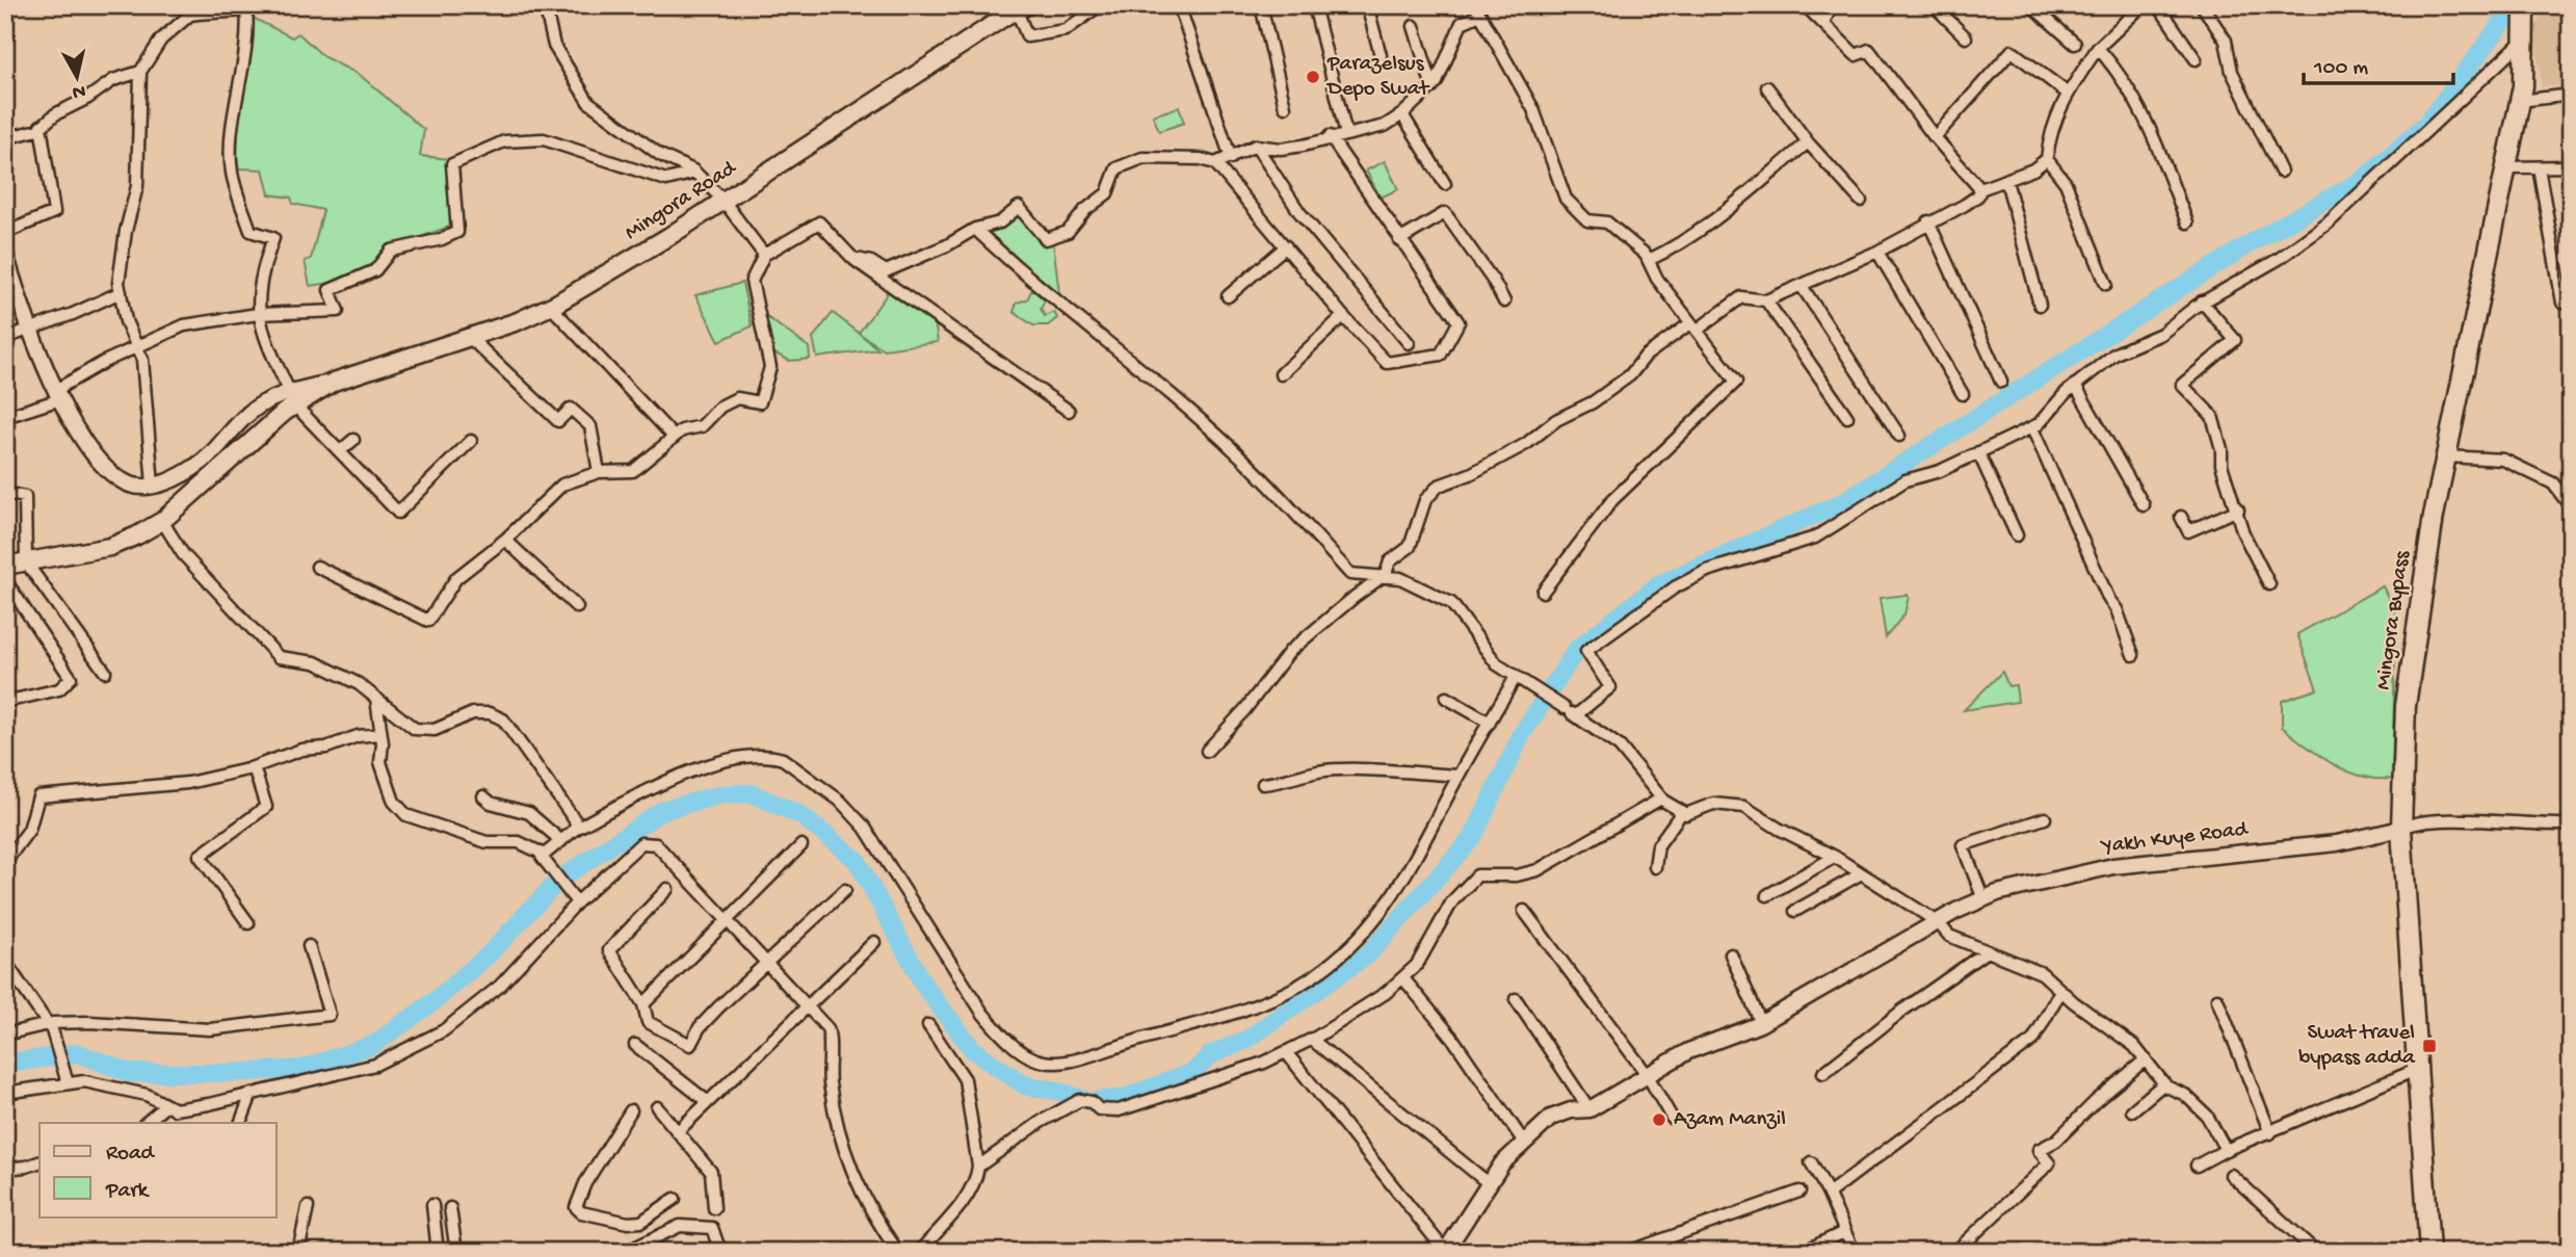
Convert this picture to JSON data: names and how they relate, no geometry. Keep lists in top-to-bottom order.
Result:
{
  "streets": {
    "highway": ["Mingora Bypass"],
    "main road": ["Mingora Road", "Yakh Kuye Road"]
  },
  "crossings": [
    ["Mingora Bypass", "Yakh Kuye Road"]
  ],
  "places": {
    "other": ["Parazelsus Depo Swat", "Azam Manzil"],
    "transit": ["Swat travel bypass adda"]
  },
  "legend": ["Road", "Park"],
  "scale_bar": "100 m",
  "north": "bottom"
}
